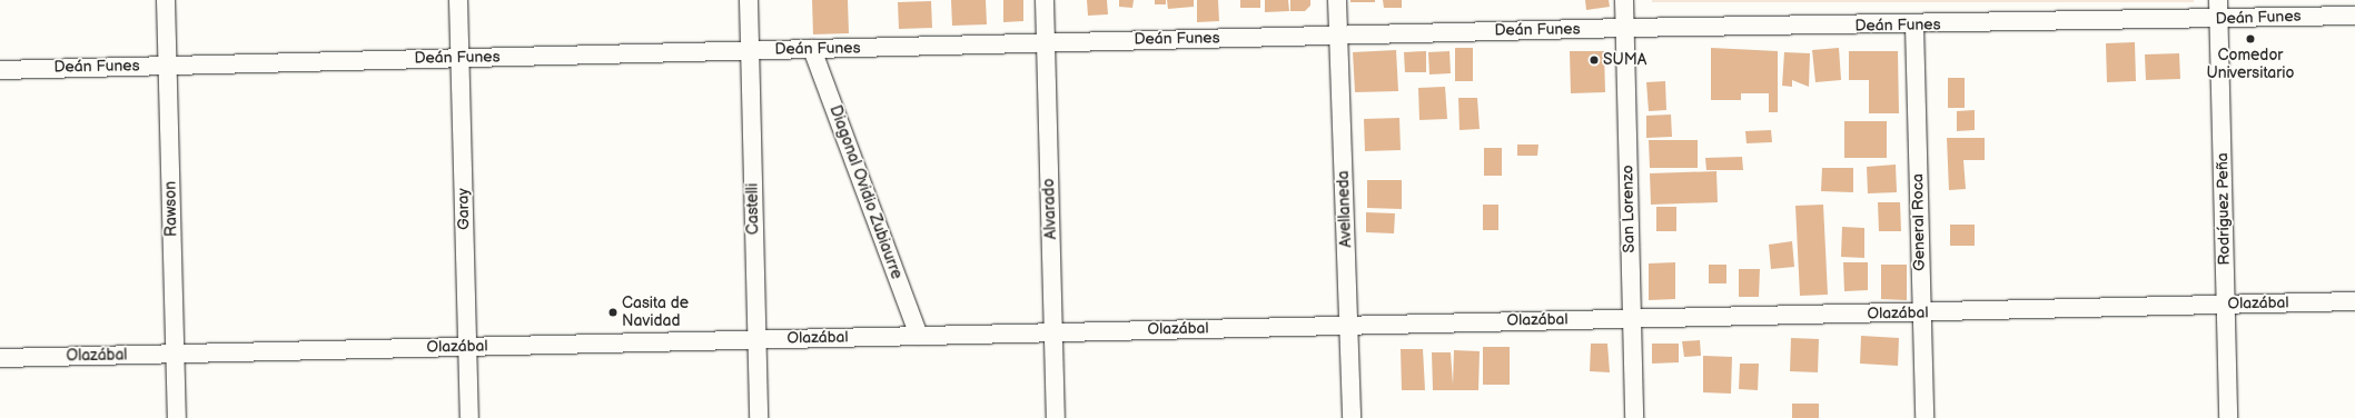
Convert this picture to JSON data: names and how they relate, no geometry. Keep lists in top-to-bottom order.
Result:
{
  "streets": {
    "street": [
      "Deán Funes",
      "Diagonal Ovidio Zubiaurre",
      "Rawson",
      "Garay",
      "Castelli",
      "Alvarado",
      "Avellaneda",
      "San Lorenzo",
      "Rodríguez Peña",
      "General Roca",
      "Olazábal"
    ]
  },
  "crossings": [
    ["Deán Funes", "Diagonal Ovidio Zubiaurre"],
    ["Deán Funes", "Rawson"],
    ["Deán Funes", "Garay"],
    ["Deán Funes", "Castelli"],
    ["Deán Funes", "Alvarado"],
    ["Deán Funes", "Avellaneda"],
    ["Deán Funes", "San Lorenzo"],
    ["Deán Funes", "Rodríguez Peña"],
    ["Deán Funes", "General Roca"],
    ["Diagonal Ovidio Zubiaurre", "Olazábal"],
    ["Rawson", "Olazábal"],
    ["Garay", "Olazábal"],
    ["Castelli", "Olazábal"],
    ["Alvarado", "Olazábal"],
    ["Avellaneda", "Olazábal"],
    ["San Lorenzo", "Olazábal"],
    ["Rodríguez Peña", "Olazábal"],
    ["General Roca", "Olazábal"]
  ],
  "places": ["Comedor Universitario", "SUMA", "Casita de Navidad"]
}
